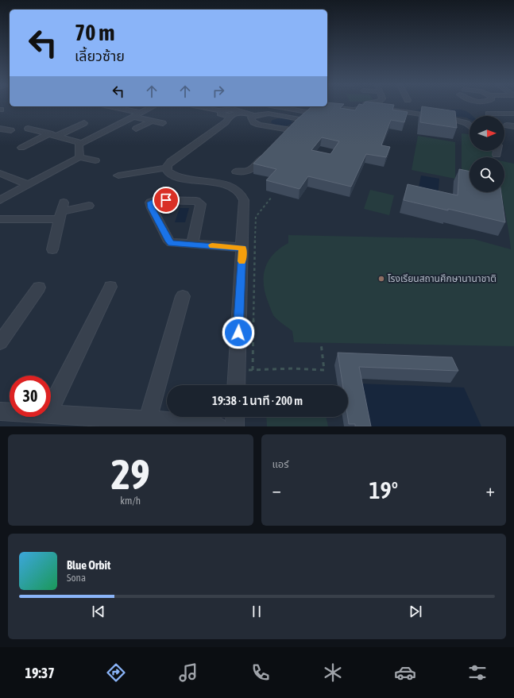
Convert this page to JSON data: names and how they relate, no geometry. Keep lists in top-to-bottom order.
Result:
{
  "places": ["โรงเรียนสถานศึกษานานาชาติ"],
  "north": "right",
  "page": {
    "turn": ["70 m", "เลี้ยวซ้าย"],
    "limit": "30",
    "trip": "19:38 · 1 นาที · 200 m",
    "tile": [
      ["29", "km/h"],
      "แอร์"
    ],
    "heat": ["−", "19°", "+"],
    "song": ["Blue Orbit", "Sona"],
    "tabs": "19:37"
  }
}
